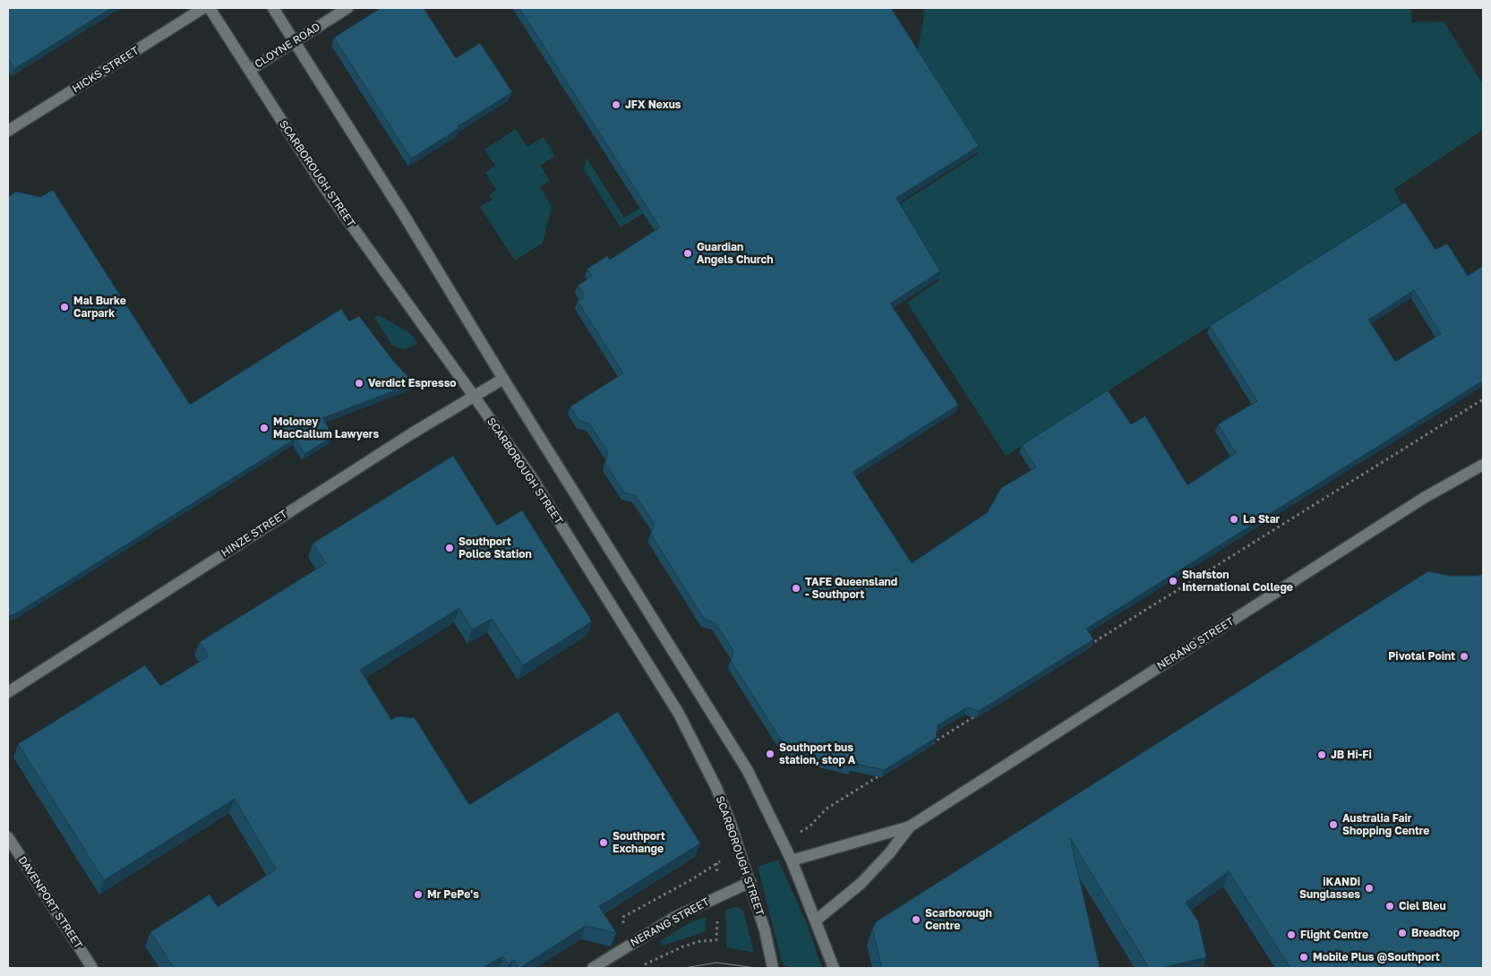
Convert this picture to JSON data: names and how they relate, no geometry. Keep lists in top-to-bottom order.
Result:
{
  "streets": {
    "main road": [
      "CLOYNE ROAD",
      "HICKS STREET",
      "SCARBOROUGH STREET",
      "HINZE STREET",
      "NERANG STREET",
      "DAVENPORT STREET"
    ]
  },
  "crossings": [
    ["CLOYNE ROAD", "SCARBOROUGH STREET"],
    ["SCARBOROUGH STREET", "HINZE STREET"],
    ["SCARBOROUGH STREET", "NERANG STREET"]
  ],
  "places": [
    "JFX Nexus",
    "Guardian Angels Church",
    "Mal Burke Carpark",
    "Verdict Espresso",
    "Moloney MacCallum Lawyers",
    "La Star",
    "Southport Police Station",
    "Shafston International College",
    "TAFE Queensland - Southport",
    "Pivotal Point",
    "Southport bus station, stop A",
    "JB Hi-Fi",
    "Australia Fair Shopping Centre",
    "Southport Exchange",
    "iKANDi Sunglasses",
    "Mr PePe's",
    "Ciel Bleu",
    "Scarborough Centre",
    "Breadtop",
    "Flight Centre",
    "Mobile Plus @Southport"
  ]
}
